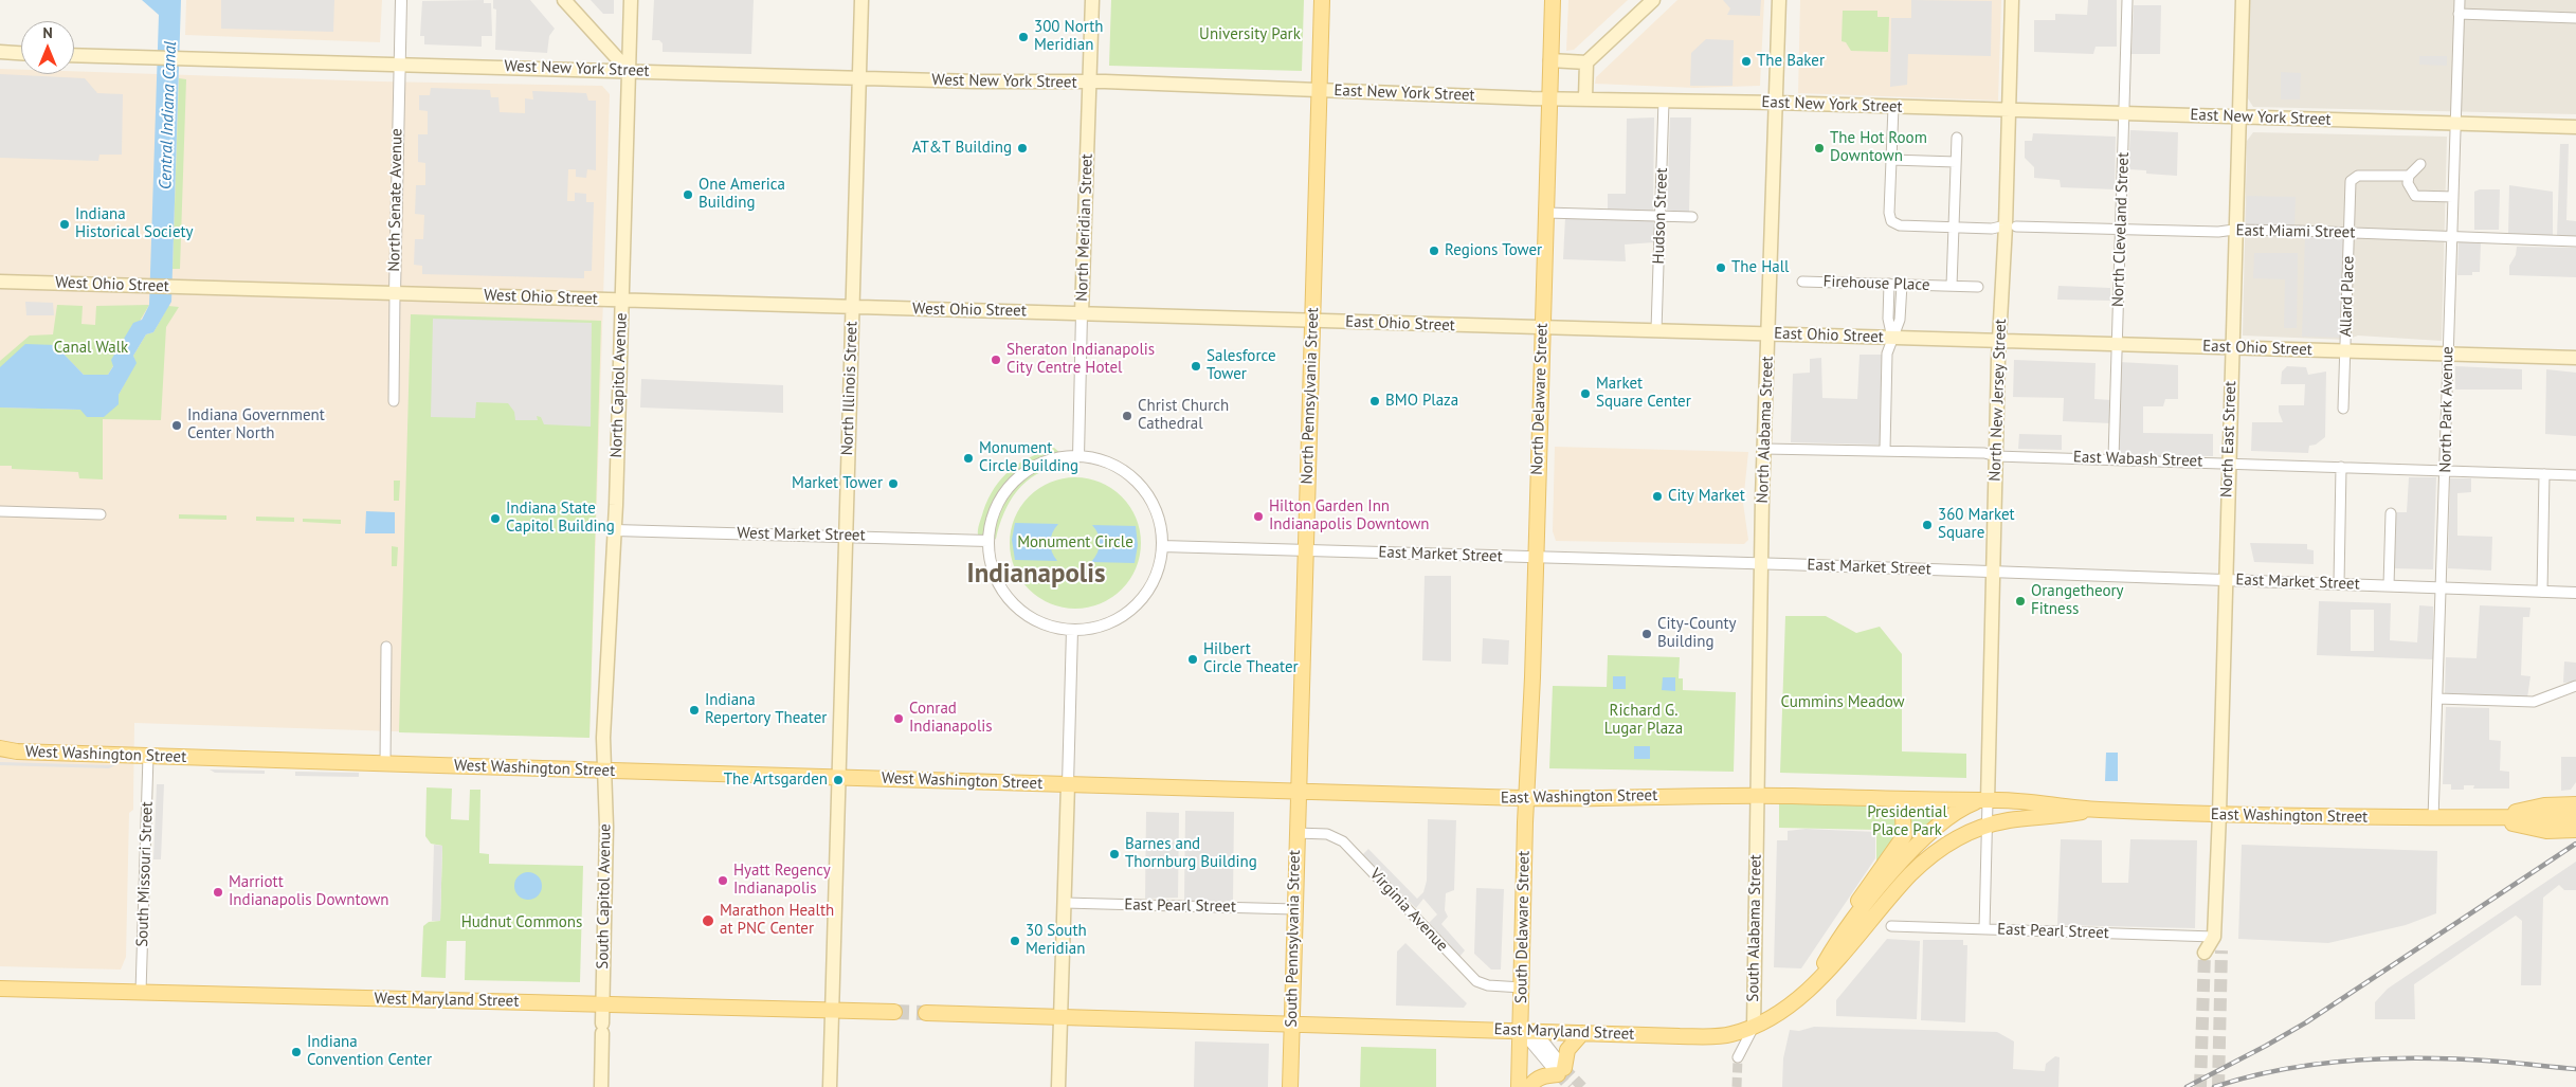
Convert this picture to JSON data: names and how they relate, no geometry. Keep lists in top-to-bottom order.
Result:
{
  "streets": {
    "main road": [
      "West New York Street",
      "East New York Street",
      "North Meridian Street",
      "West Ohio Street",
      "East Ohio Street",
      "North Capitol Avenue",
      "North Illinois Street",
      "North Pennsylvania Street",
      "North Delaware Street",
      "North New Jersey Street",
      "North Alabama Street",
      "North East Street",
      "West Washington Street",
      "East Washington Street",
      "South Capitol Avenue",
      "South Delaware Street",
      "South Alabama Street",
      "South Pennsylvania Street",
      "West Maryland Street",
      "East Maryland Street"
    ],
    "street": [
      "North Senate Avenue",
      "Hudson Street",
      "North Cleveland Street",
      "East Miami Street",
      "Firehouse Place",
      "Allard Place",
      "North Park Avenue",
      "East Wabash Street",
      "West Market Street",
      "East Market Street",
      "South Missouri Street",
      "East Pearl Street",
      "Virginia Avenue"
    ]
  },
  "crossings": [
    ["West New York Street", "East New York Street"],
    ["West New York Street", "North Senate Avenue"],
    ["West New York Street", "North Meridian Street"],
    ["West New York Street", "North Capitol Avenue"],
    ["West New York Street", "North Illinois Street"],
    ["East New York Street", "Hudson Street"],
    ["East New York Street", "North Meridian Street"],
    ["East New York Street", "North Cleveland Street"],
    ["East New York Street", "North Pennsylvania Street"],
    ["East New York Street", "North Delaware Street"],
    ["East New York Street", "North New Jersey Street"],
    ["East New York Street", "North Park Avenue"],
    ["East New York Street", "North Alabama Street"],
    ["East New York Street", "North East Street"],
    ["North Senate Avenue", "West Ohio Street"],
    ["Hudson Street", "East Ohio Street"],
    ["North Meridian Street", "West Ohio Street"],
    ["North Meridian Street", "East Ohio Street"],
    ["North Meridian Street", "West Market Street"],
    ["North Meridian Street", "East Market Street"],
    ["North Cleveland Street", "East Miami Street"],
    ["North Cleveland Street", "East Ohio Street"],
    ["North Cleveland Street", "East Wabash Street"],
    ["East Miami Street", "Firehouse Place"],
    ["East Miami Street", "Allard Place"],
    ["East Miami Street", "North New Jersey Street"],
    ["East Miami Street", "North Park Avenue"],
    ["East Miami Street", "North East Street"],
    ["West Ohio Street", "East Ohio Street"],
    ["West Ohio Street", "North Capitol Avenue"],
    ["West Ohio Street", "North Illinois Street"],
    ["Allard Place", "East Ohio Street"],
    ["East Ohio Street", "North Pennsylvania Street"],
    ["East Ohio Street", "North Delaware Street"],
    ["East Ohio Street", "North New Jersey Street"],
    ["East Ohio Street", "North Park Avenue"],
    ["East Ohio Street", "North Alabama Street"],
    ["East Ohio Street", "North East Street"],
    ["North Capitol Avenue", "West Market Street"],
    ["North Capitol Avenue", "West Washington Street"],
    ["North Capitol Avenue", "South Capitol Avenue"],
    ["North Illinois Street", "West Market Street"],
    ["North Illinois Street", "West Washington Street"],
    ["North Illinois Street", "West Maryland Street"],
    ["North Pennsylvania Street", "East Market Street"],
    ["North Pennsylvania Street", "East Washington Street"],
    ["North Pennsylvania Street", "South Pennsylvania Street"],
    ["North Delaware Street", "East Market Street"],
    ["North Delaware Street", "East Washington Street"],
    ["North Delaware Street", "South Delaware Street"],
    ["North New Jersey Street", "East Wabash Street"],
    ["North New Jersey Street", "East Market Street"],
    ["North New Jersey Street", "East Washington Street"],
    ["North Park Avenue", "East Wabash Street"],
    ["North Park Avenue", "East Market Street"],
    ["North Park Avenue", "East Washington Street"],
    ["North Alabama Street", "East Wabash Street"],
    ["North Alabama Street", "East Market Street"],
    ["North Alabama Street", "East Washington Street"],
    ["North Alabama Street", "South Alabama Street"],
    ["North East Street", "East Wabash Street"],
    ["North East Street", "East Market Street"],
    ["North East Street", "East Washington Street"],
    ["North East Street", "East Pearl Street"],
    ["West Market Street", "East Market Street"],
    ["West Washington Street", "East Washington Street"],
    ["West Washington Street", "South Missouri Street"],
    ["West Washington Street", "South Capitol Avenue"],
    ["East Washington Street", "South Delaware Street"],
    ["East Washington Street", "South Alabama Street"],
    ["East Washington Street", "South Pennsylvania Street"],
    ["East Washington Street", "East Maryland Street"],
    ["South Missouri Street", "West Maryland Street"],
    ["South Capitol Avenue", "West Maryland Street"],
    ["East Pearl Street", "South Pennsylvania Street"],
    ["Virginia Avenue", "South Delaware Street"],
    ["Virginia Avenue", "South Pennsylvania Street"],
    ["South Delaware Street", "East Maryland Street"],
    ["South Alabama Street", "East Maryland Street"],
    ["South Pennsylvania Street", "East Maryland Street"]
  ],
  "districts": ["Indianapolis"],
  "water": ["Central Indiana Canal"],
  "parks": [
    "University Park",
    "Canal Walk",
    "Monument Circle",
    "Cummins Meadow",
    "Richard G. Lugar Plaza",
    "Presidential Place Park",
    "Hudnut Commons"
  ],
  "places": [
    "300 North Meridian",
    "The Baker",
    "AT&T Building",
    "The Hot Room Downtown",
    "One America Building",
    "Indiana Historical Society",
    "Regions Tower",
    "The Hall",
    "Sheraton Indianapolis City Centre Hotel",
    "Salesforce Tower",
    "Market Square Center",
    "BMO Plaza",
    "Christ Church Cathedral",
    "Indiana Government Center North",
    "Monument Circle Building",
    "Market Tower",
    "City Market",
    "Hilton Garden Inn Indianapolis Downtown",
    "Indiana State Capitol Building",
    "360 Market Square",
    "Orangetheory Fitness",
    "City-County Building",
    "Hilbert Circle Theater",
    "Indiana Repertory Theater",
    "Conrad Indianapolis",
    "The Artsgarden",
    "Barnes and Thornburg Building",
    "Hyatt Regency Indianapolis",
    "Marriott Indianapolis Downtown",
    "Marathon Health at PNC Center",
    "30 South Meridian",
    "Indiana Convention Center"
  ],
  "north": "top"
}
